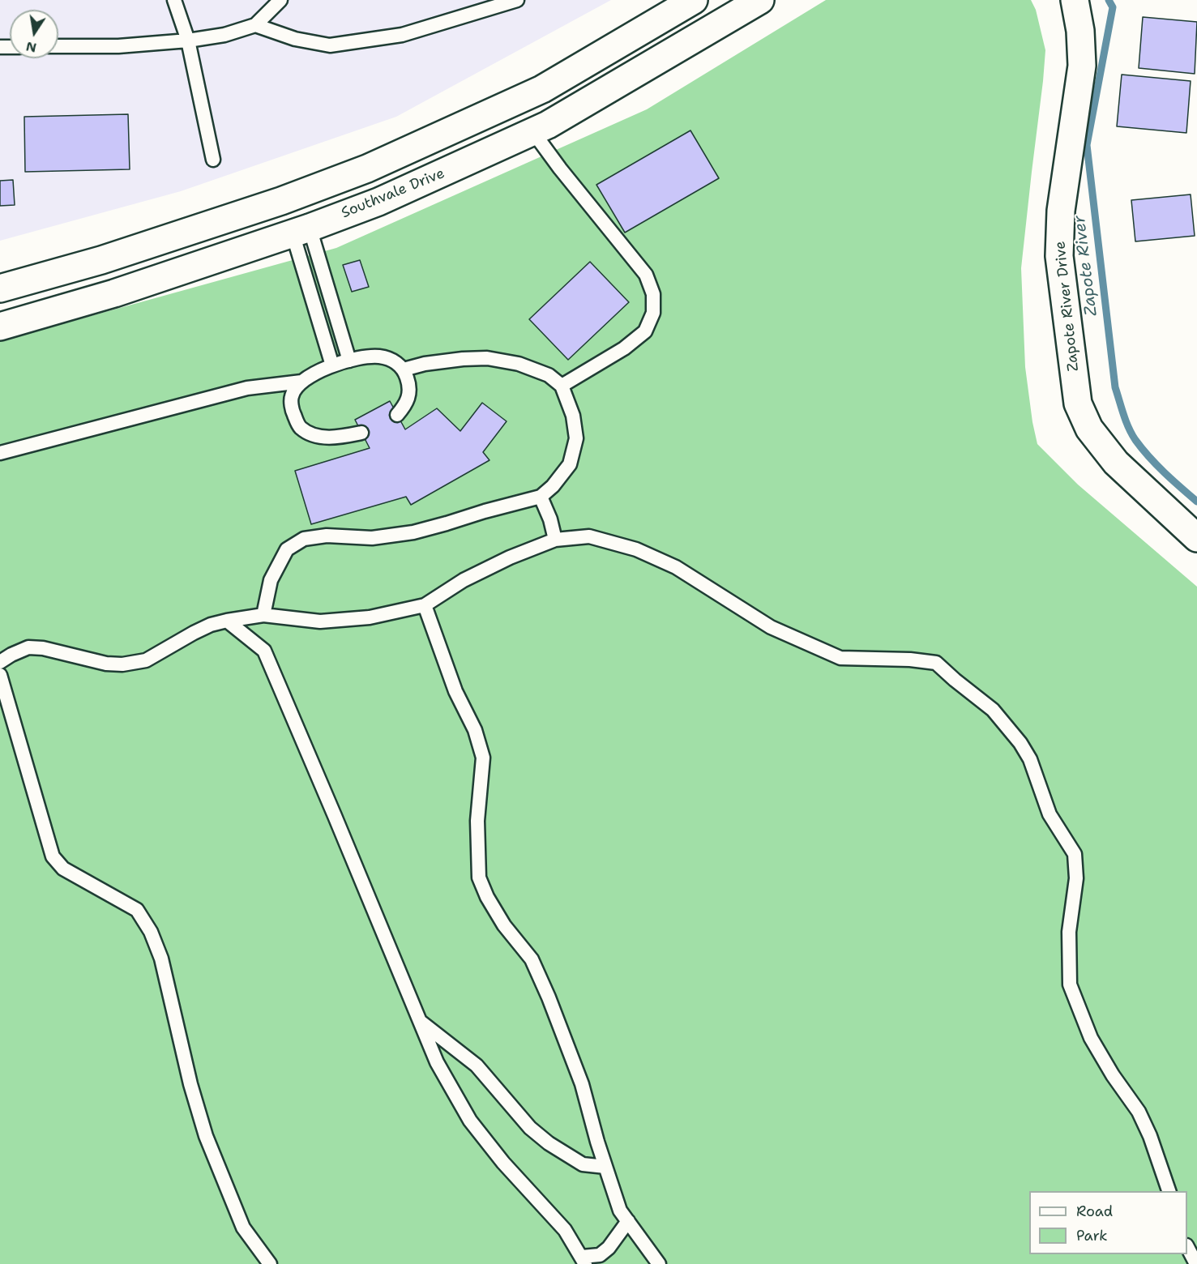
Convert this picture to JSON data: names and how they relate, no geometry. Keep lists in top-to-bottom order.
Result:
{
  "streets": {
    "street": ["Southvale Drive", "Zapote River Drive"]
  },
  "water": ["Zapote River"],
  "legend": ["Road", "Park"],
  "north": "bottom"
}
